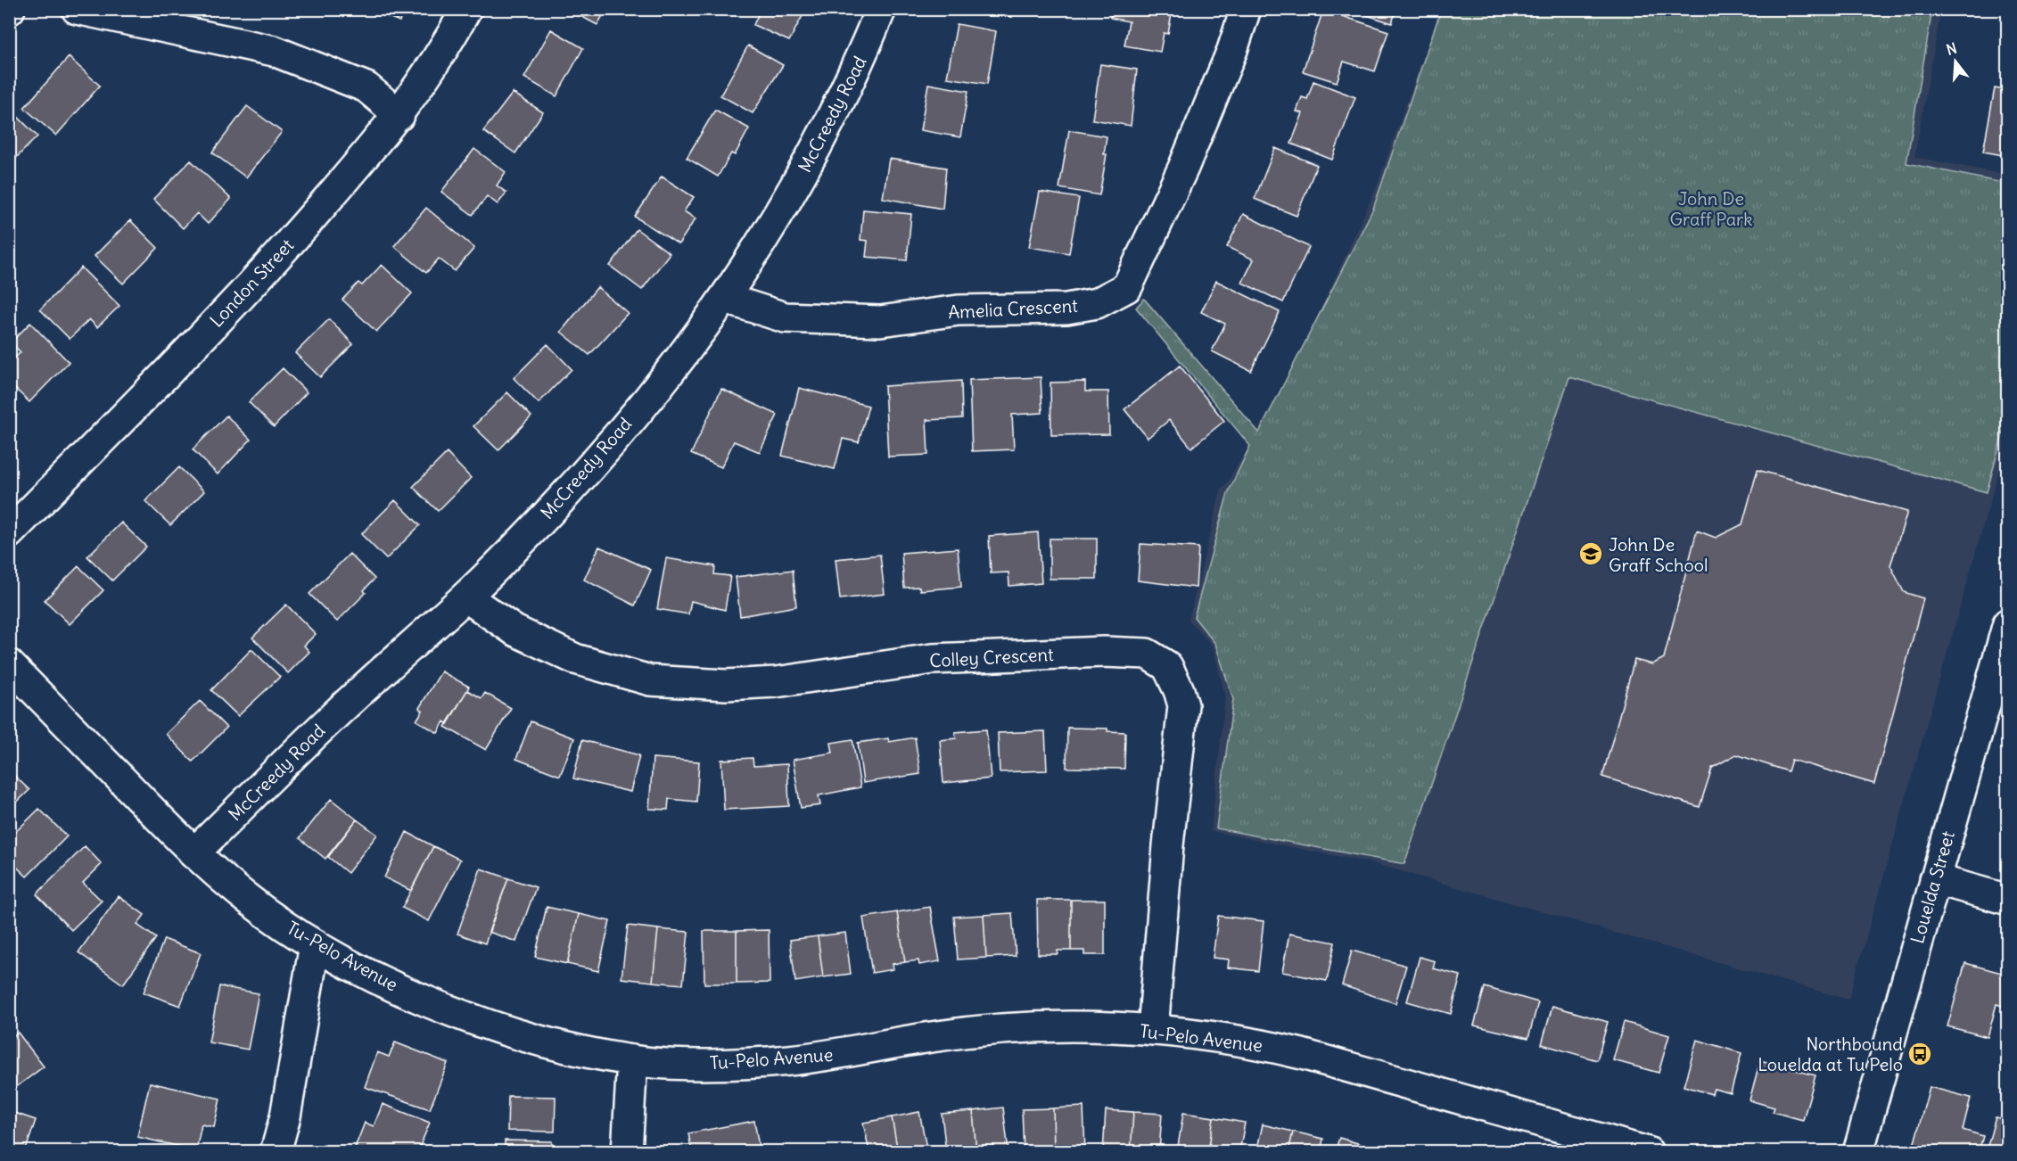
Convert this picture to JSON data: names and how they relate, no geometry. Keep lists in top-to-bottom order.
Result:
{
  "streets": {
    "street": [
      "McCreedy Road",
      "London Street",
      "Amelia Crescent",
      "Colley Crescent",
      "Louelda Street",
      "Tu-Pelo Avenue"
    ]
  },
  "crossings": [
    ["McCreedy Road", "Amelia Crescent"],
    ["McCreedy Road", "Colley Crescent"],
    ["McCreedy Road", "Tu-Pelo Avenue"],
    ["Colley Crescent", "Tu-Pelo Avenue"]
  ],
  "parks": ["John De Graff Park"],
  "places": {
    "school or university": ["John De Graff School"],
    "bus stop": ["Northbound Louelda at Tu Pelo"]
  },
  "north": "top"
}
